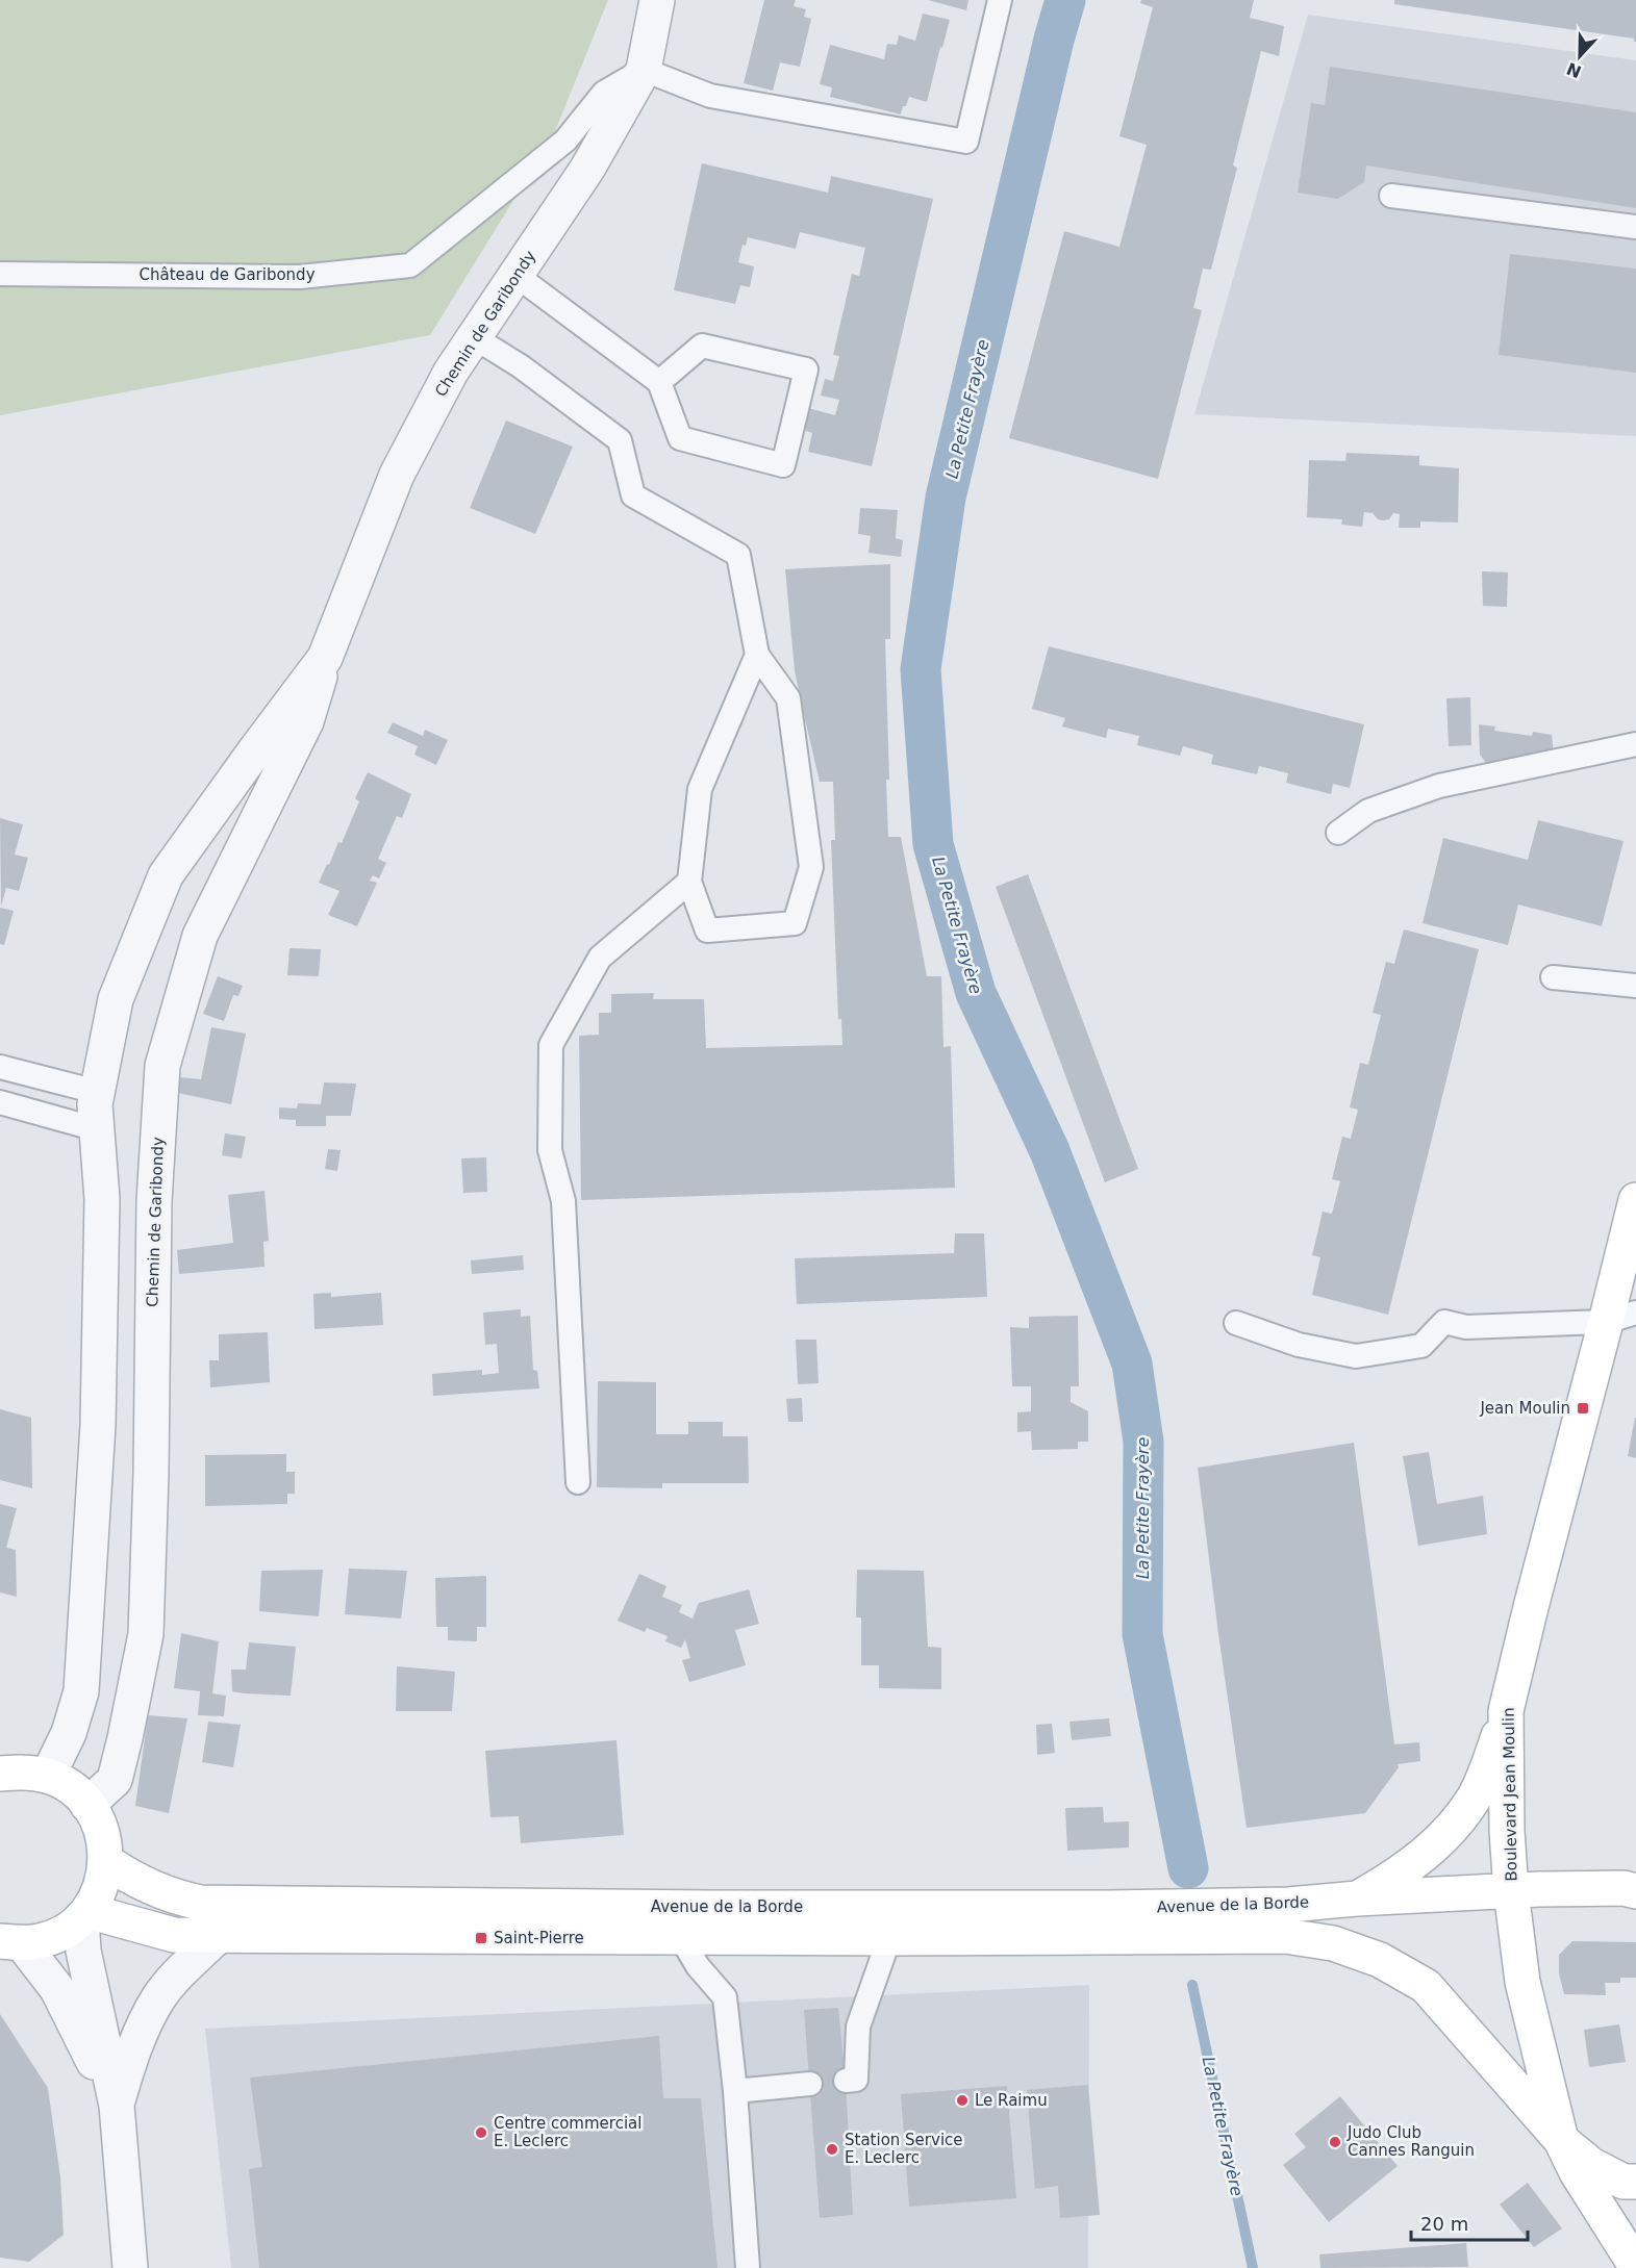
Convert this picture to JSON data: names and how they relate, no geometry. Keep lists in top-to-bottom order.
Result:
{
  "streets": {
    "main road": ["Boulevard Jean Moulin", "Avenue de la Borde"],
    "street": ["Chemin de Garibondy"],
    "lane": ["Château de Garibondy"]
  },
  "crossings": [
    ["Château de Garibondy", "Chemin de Garibondy"],
    ["Boulevard Jean Moulin", "Avenue de la Borde"]
  ],
  "water": ["La Petite Frayère"],
  "places": {
    "transit": ["Jean Moulin", "Saint-Pierre"],
    "other": [
      "Le Raimu",
      "Centre commercial E. Leclerc",
      "Judo Club Cannes Ranguin",
      "Station Service E. Leclerc"
    ]
  },
  "scale_bar": "20 m",
  "north": "bottom"
}
